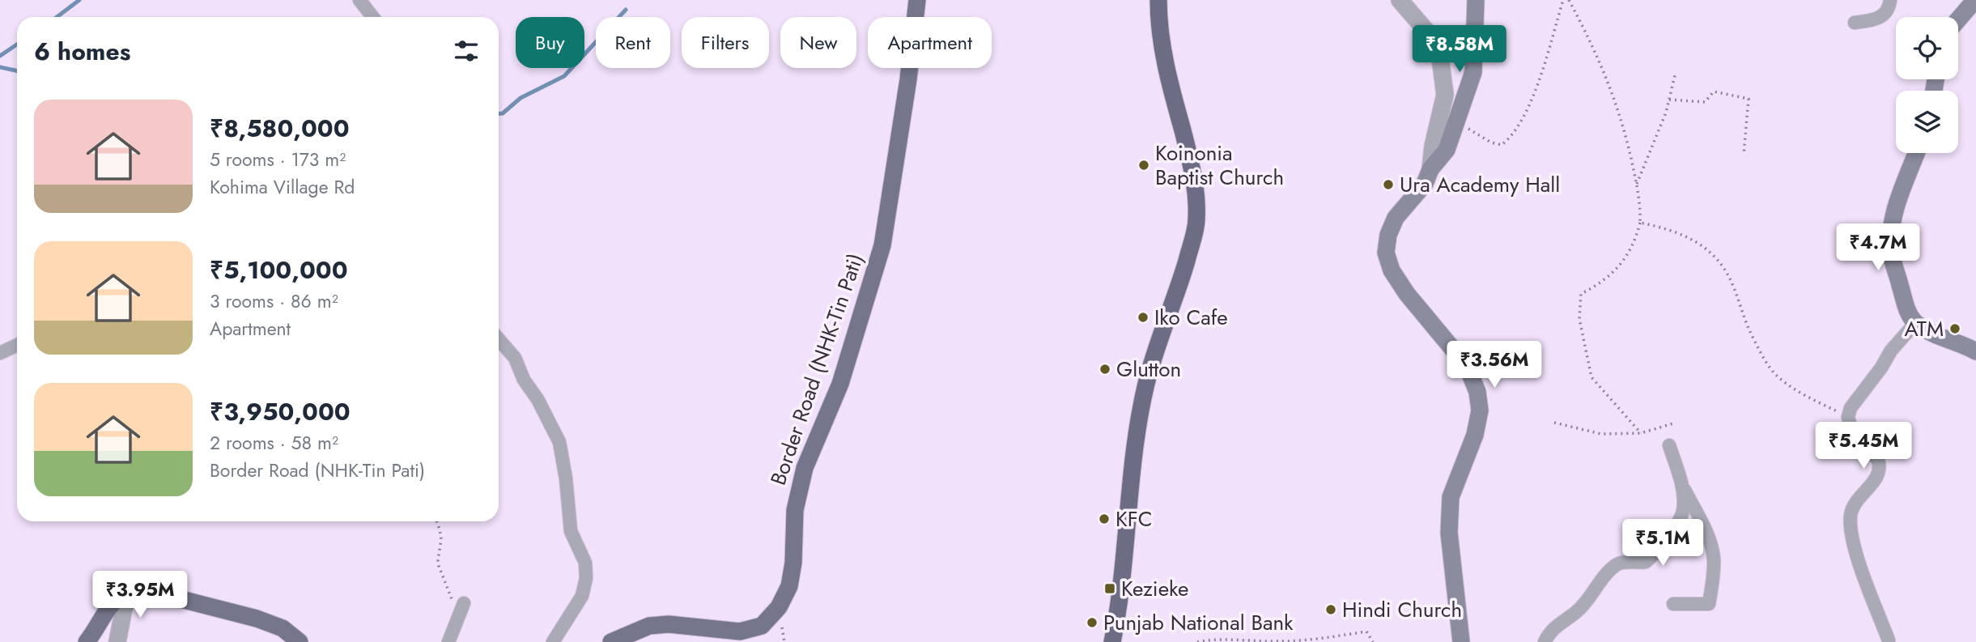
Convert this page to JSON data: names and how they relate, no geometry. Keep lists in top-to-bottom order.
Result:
{
  "streets": {
    "main road": ["Border Road (NHK-Tin Pati)"]
  },
  "places": {
    "other": [
      "Koinonia Baptist Church",
      "Ura Academy Hall",
      "Iko Cafe",
      "ATM",
      "Glutton",
      "KFC",
      "Hindi Church",
      "Punjab National Bank"
    ],
    "transit": ["Kezieke"]
  },
  "page": {
    "chip": [
      "Buy",
      "Rent",
      "Filters",
      "New",
      "Apartment"
    ],
    "heading": "6 homes",
    "price": [
      "₹8.58M",
      "₹4.7M",
      "₹3.56M",
      "₹5.45M",
      "₹5.1M",
      "₹3.95M"
    ],
    "list": [
      {
        "name": "₹8,580,000",
        "note": "5 rooms · 173 m² · Kohima Village Rd"
      },
      {
        "name": "₹5,100,000",
        "note": "3 rooms · 86 m² · Apartment"
      },
      {
        "name": "₹3,950,000",
        "note": "2 rooms · 58 m² · Border Road (NHK-Tin Pati)"
      }
    ]
  }
}
